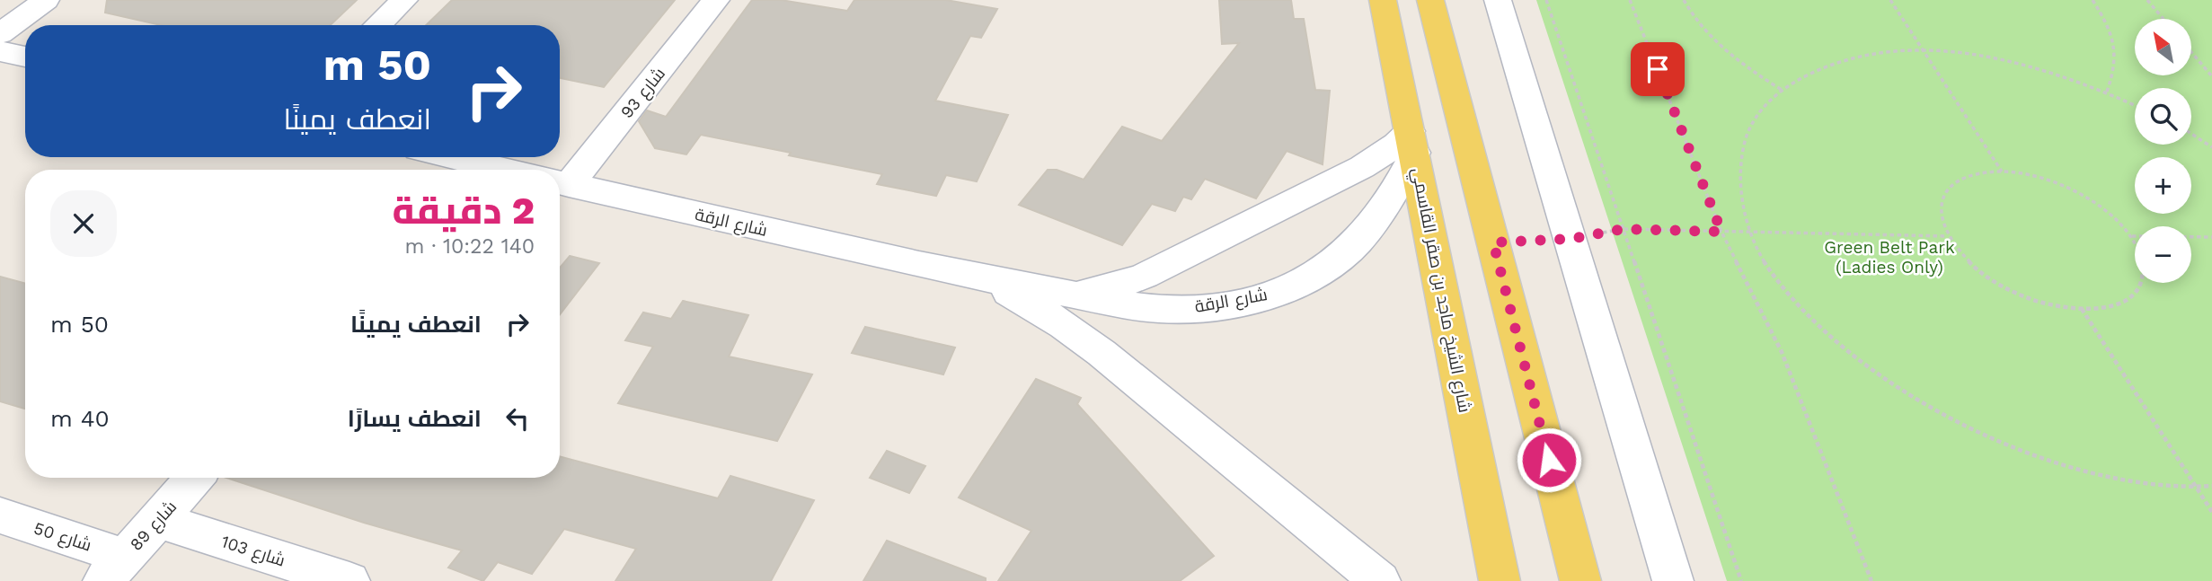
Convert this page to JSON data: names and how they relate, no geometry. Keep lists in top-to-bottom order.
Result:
{
  "streets": {
    "main road": ["شارع الشيخ ماجد بن صقر القاسمي"],
    "street": [
      "شارع 93",
      "شارع الرقة",
      "شارع 89",
      "شارع 50",
      "شارع 103"
    ]
  },
  "crossings": [
    ["شارع الرقة", "شارع الشيخ ماجد بن صقر القاسمي"],
    ["شارع 89", "شارع 50"],
    ["شارع 89", "شارع 103"]
  ],
  "parks": ["Green Belt Park (Ladies Only)"],
  "north": "top left",
  "page": {
    "map_buttons": ["+", "−"],
    "turn": ["50 m", "انعطف يمينًا"],
    "heading": ["2 دقيقة", "140 m · 10:22"],
    "list": [
      {
        "name": "انعطف يمينًا",
        "value": "50 m"
      },
      {
        "name": "انعطف يسارًا",
        "value": "40 m"
      }
    ]
  }
}
